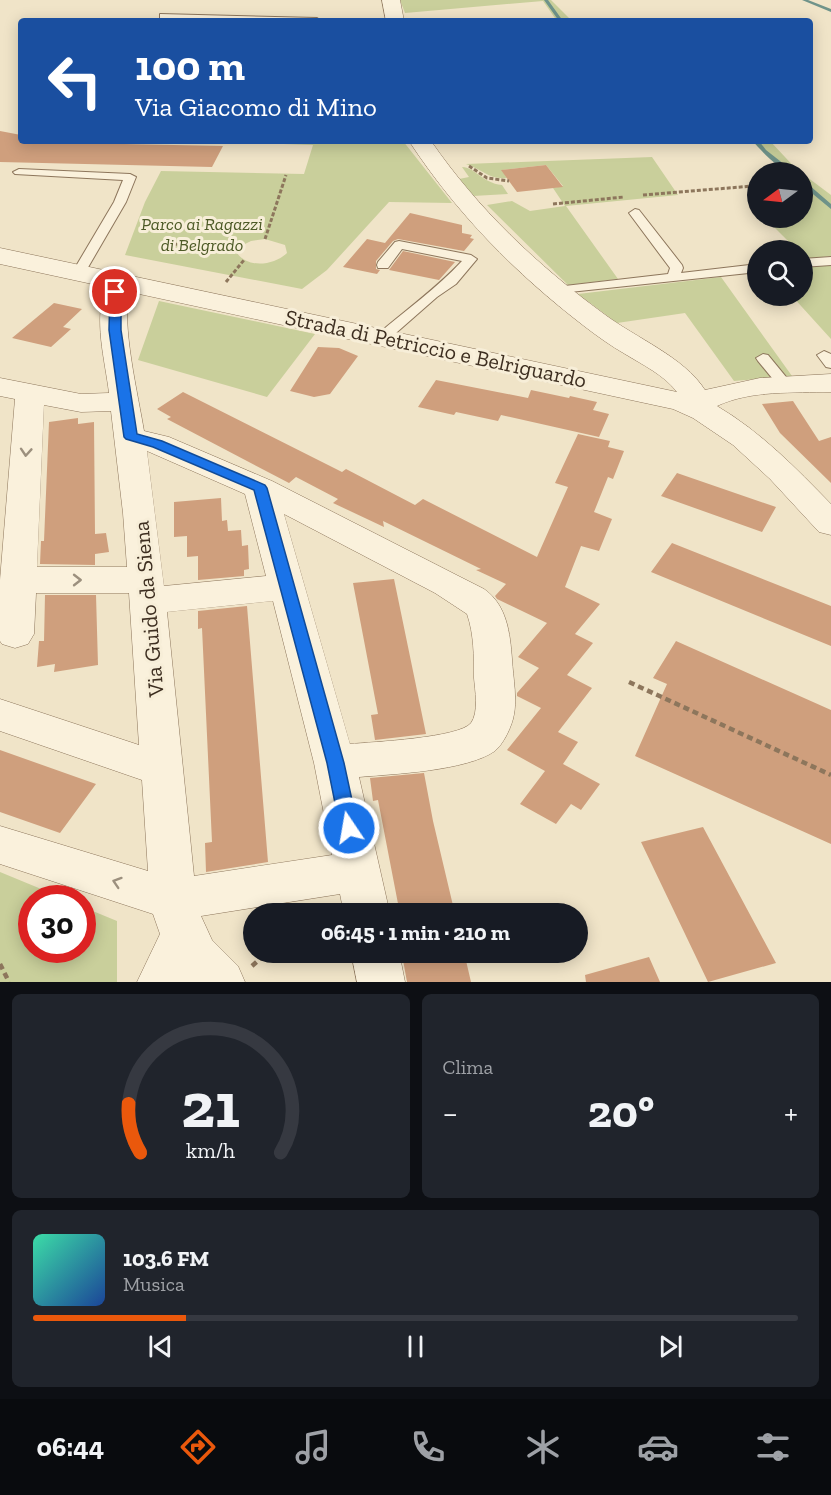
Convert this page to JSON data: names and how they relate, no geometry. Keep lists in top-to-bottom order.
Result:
{
  "streets": {
    "street": ["Strada di Petriccio e Belriguardo", "Via Guido da Siena"]
  },
  "crossings": [
    ["Strada di Petriccio e Belriguardo", "Via Guido da Siena"]
  ],
  "parks": ["Parco ai Ragazzi di Belgrado"],
  "north": "left",
  "page": {
    "turn": ["100 m", "Via Giacomo di Mino"],
    "limit": "30",
    "trip": "06:45 · 1 min · 210 m",
    "tile": "Clima",
    "heat": ["−", "20°", "+"],
    "song": ["103.6 FM", "Musica"],
    "tabs": "06:44",
    "gauge": ["21", "km/h"]
  }
}
